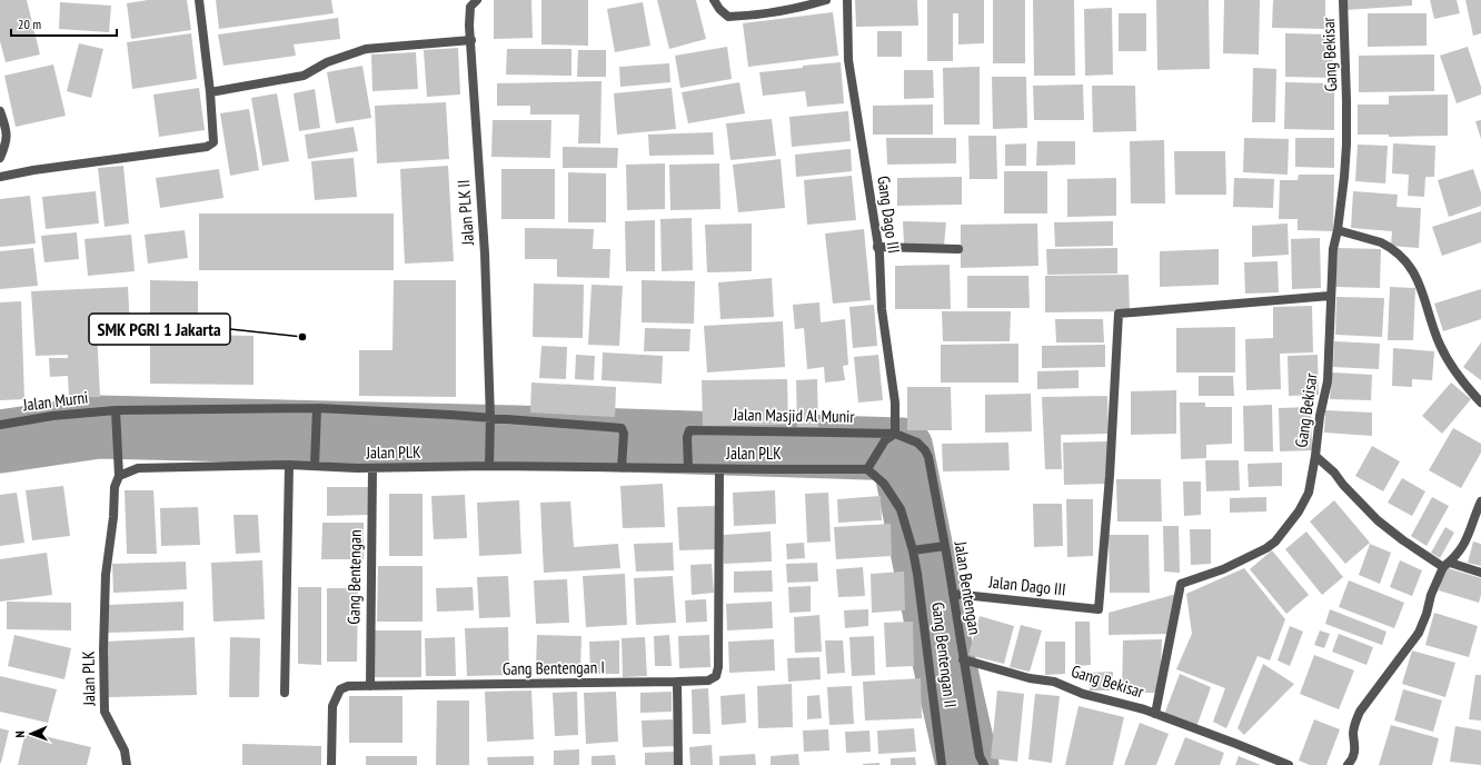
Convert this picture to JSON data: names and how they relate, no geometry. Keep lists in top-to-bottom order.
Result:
{
  "streets": {
    "street": [
      "Gang Bekisar",
      "Jalan PLK II",
      "Gang Dago III",
      "Jalan Murni",
      "Jalan Masjid Al Munir",
      "Jalan PLK",
      "Gang Bentengan",
      "Jalan Dago III",
      "Jalan Bentengan",
      "Gang Bentengan II",
      "Gang Bentengan I"
    ]
  },
  "crossings": [
    ["Gang Bekisar", "Jalan Dago III"],
    ["Gang Bekisar", "Jalan Bentengan"],
    ["Jalan PLK II", "Jalan PLK"],
    ["Gang Dago III", "Jalan Masjid Al Munir"],
    ["Gang Dago III", "Jalan Bentengan"],
    ["Jalan Masjid Al Munir", "Jalan PLK"],
    ["Jalan Masjid Al Munir", "Jalan Bentengan"],
    ["Jalan PLK", "Gang Bentengan"],
    ["Jalan PLK", "Gang Bentengan I"],
    ["Gang Bentengan", "Gang Bentengan I"],
    ["Jalan Dago III", "Jalan Bentengan"]
  ],
  "places": ["SMK PGRI 1 Jakarta"],
  "scale_bar": "20 m",
  "north": "left"
}
